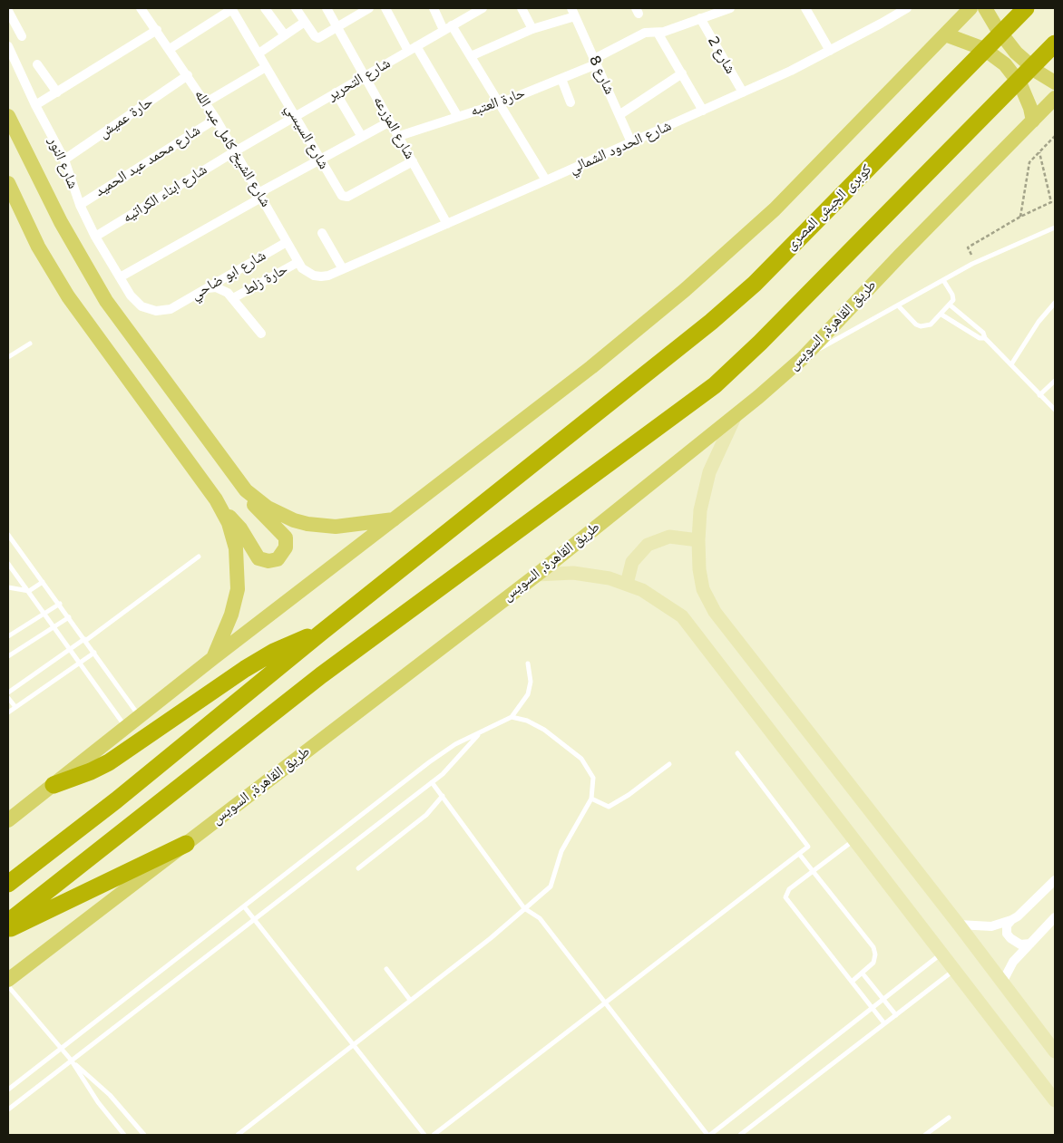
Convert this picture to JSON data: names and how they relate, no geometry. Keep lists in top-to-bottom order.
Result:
{
  "streets": {
    "highway": ["كوبرى الجيش المصرى"],
    "main road": ["طريق القاهرة, السويس"],
    "street": [
      "شارع 2",
      "شارع 8",
      "شارع التحرير",
      "حارة العتبه",
      "حارة عميش",
      "شارع المزرعه",
      "شارع السيسي",
      "شارع الحدود الشمالي",
      "شارع الشيخ كامل عبد الله",
      "شارع محمد عبد الحميد",
      "شارع النور",
      "شارع ابناء الكراتيه",
      "شارع ابو ضاحي",
      "حارة زلط"
    ]
  },
  "crossings": [
    ["شارع 2", "حارة العتبه"],
    ["شارع 2", "شارع الحدود الشمالي"],
    ["شارع 8", "حارة العتبه"],
    ["شارع 8", "شارع الحدود الشمالي"],
    ["شارع التحرير", "شارع المزرعه"],
    ["شارع التحرير", "شارع السيسي"],
    ["شارع التحرير", "شارع الشيخ كامل عبد الله"],
    ["شارع التحرير", "شارع ابناء الكراتيه"],
    ["حارة العتبه", "شارع المزرعه"],
    ["حارة عميش", "شارع الشيخ كامل عبد الله"],
    ["حارة عميش", "شارع النور"],
    ["شارع المزرعه", "شارع السيسي"],
    ["شارع المزرعه", "شارع الحدود الشمالي"],
    ["شارع الحدود الشمالي", "شارع الشيخ كامل عبد الله"],
    ["شارع الشيخ كامل عبد الله", "شارع محمد عبد الحميد"],
    ["شارع الشيخ كامل عبد الله", "شارع ابناء الكراتيه"],
    ["شارع الشيخ كامل عبد الله", "شارع ابو ضاحي"],
    ["شارع الشيخ كامل عبد الله", "حارة زلط"],
    ["شارع محمد عبد الحميد", "شارع النور"],
    ["شارع النور", "شارع ابناء الكراتيه"],
    ["شارع النور", "شارع ابو ضاحي"]
  ]
}
